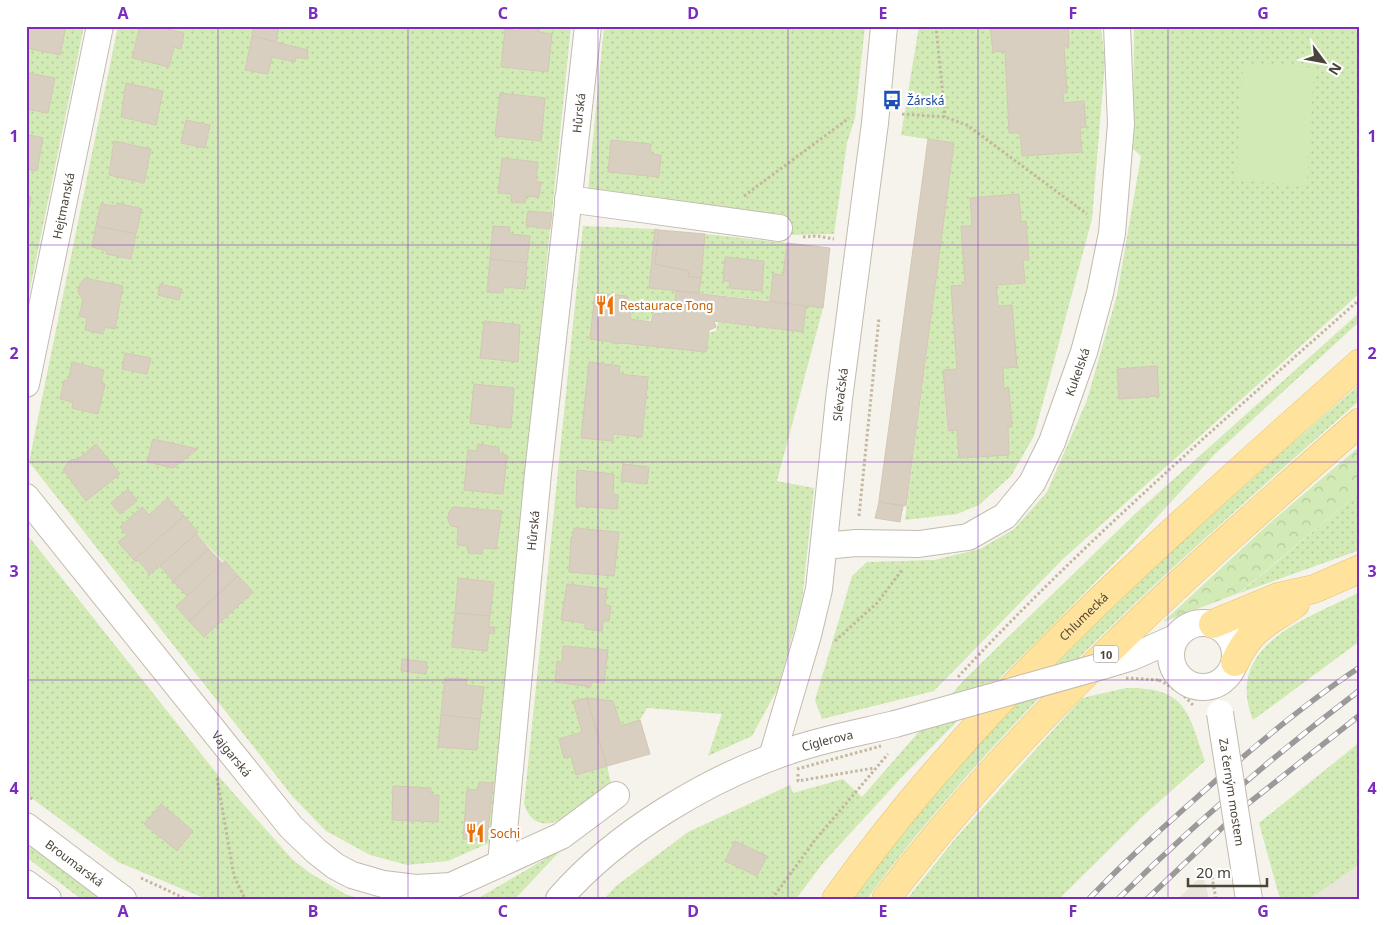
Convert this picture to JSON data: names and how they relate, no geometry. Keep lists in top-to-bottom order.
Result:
{
  "streets": {
    "main road": ["Chlumecká", "10"],
    "street": [
      "Hůrská",
      "Hejtmanská",
      "Kukelská",
      "Slévačská",
      "Cíglerova",
      "Vajgarská",
      "Za černým mostem",
      "Broumarská"
    ]
  },
  "crossings": [
    ["Hůrská", "Vajgarská"],
    ["Kukelská", "Slévačská"],
    ["Slévačská", "Cíglerova"],
    ["Cíglerova", "Za černým mostem"]
  ],
  "places": {
    "bus stop": ["Žárská"],
    "restaurant": ["Restaurace Tong", "Sochi"]
  },
  "scale_bar": "20 m",
  "north": "bottom right",
  "grid": {
    "columns": [
      "A",
      "B",
      "C",
      "D",
      "E",
      "F",
      "G"
    ],
    "rows": [
      "1",
      "2",
      "3",
      "4"
    ]
  }
}
